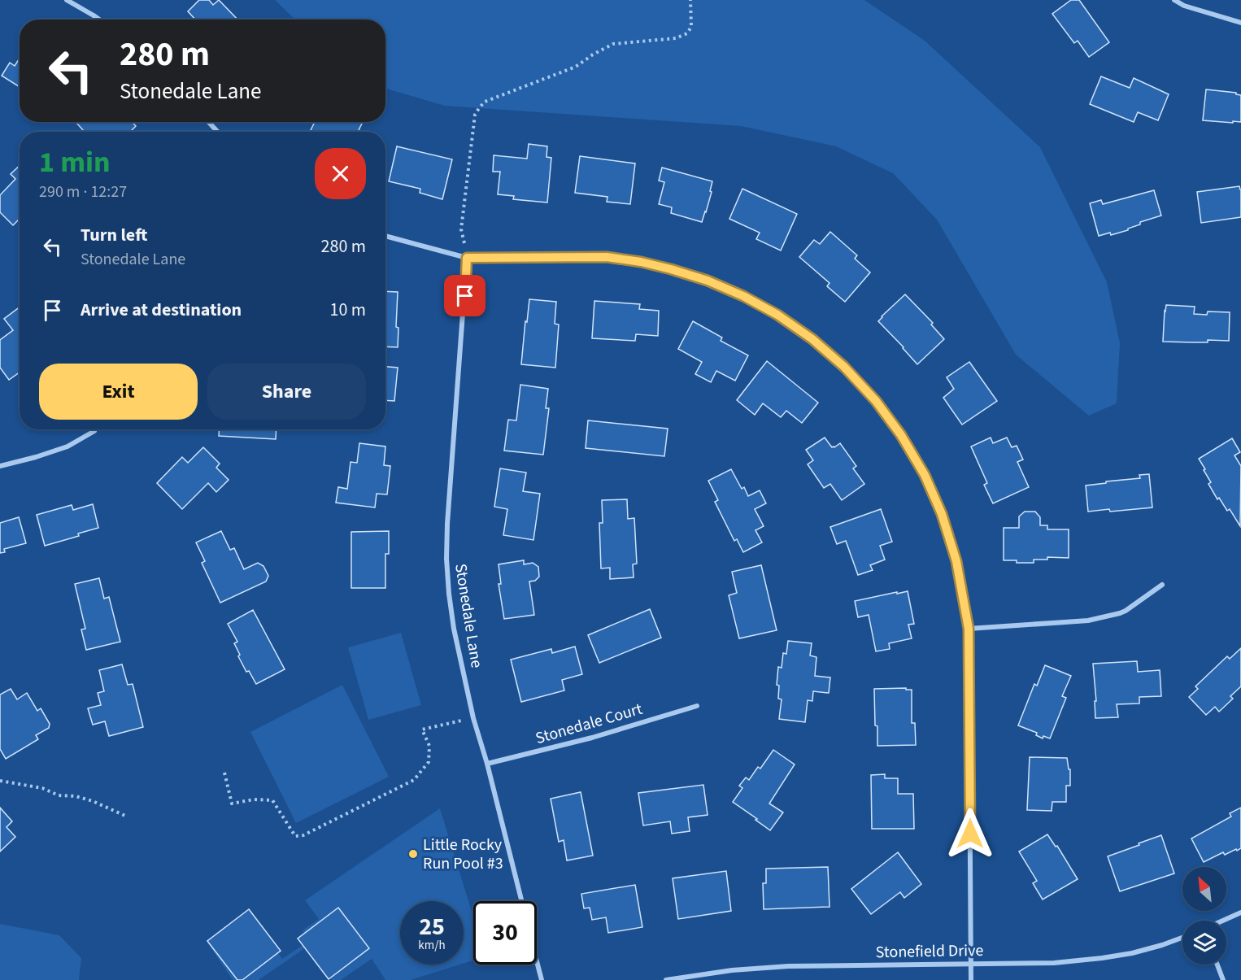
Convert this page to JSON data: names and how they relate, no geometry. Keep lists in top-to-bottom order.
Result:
{
  "streets": {
    "street": ["Stonedale Lane", "Stonedale Court", "Stonefield Drive"]
  },
  "crossings": [
    ["Stonedale Lane", "Stonedale Court"]
  ],
  "places": ["Little Rocky Run Pool #3"],
  "north": "top left",
  "page": {
    "turn": ["280 m", "Stonedale Lane"],
    "heading": ["1 min", "290 m · 12:27"],
    "list": [
      {
        "name": "Turn left",
        "note": "Stonedale Lane",
        "value": "280 m"
      },
      {
        "name": "Arrive at destination",
        "value": "10 m"
      }
    ],
    "buttons": ["Exit", "Share"],
    "speed": "25 km/h",
    "limit": "30"
  }
}
